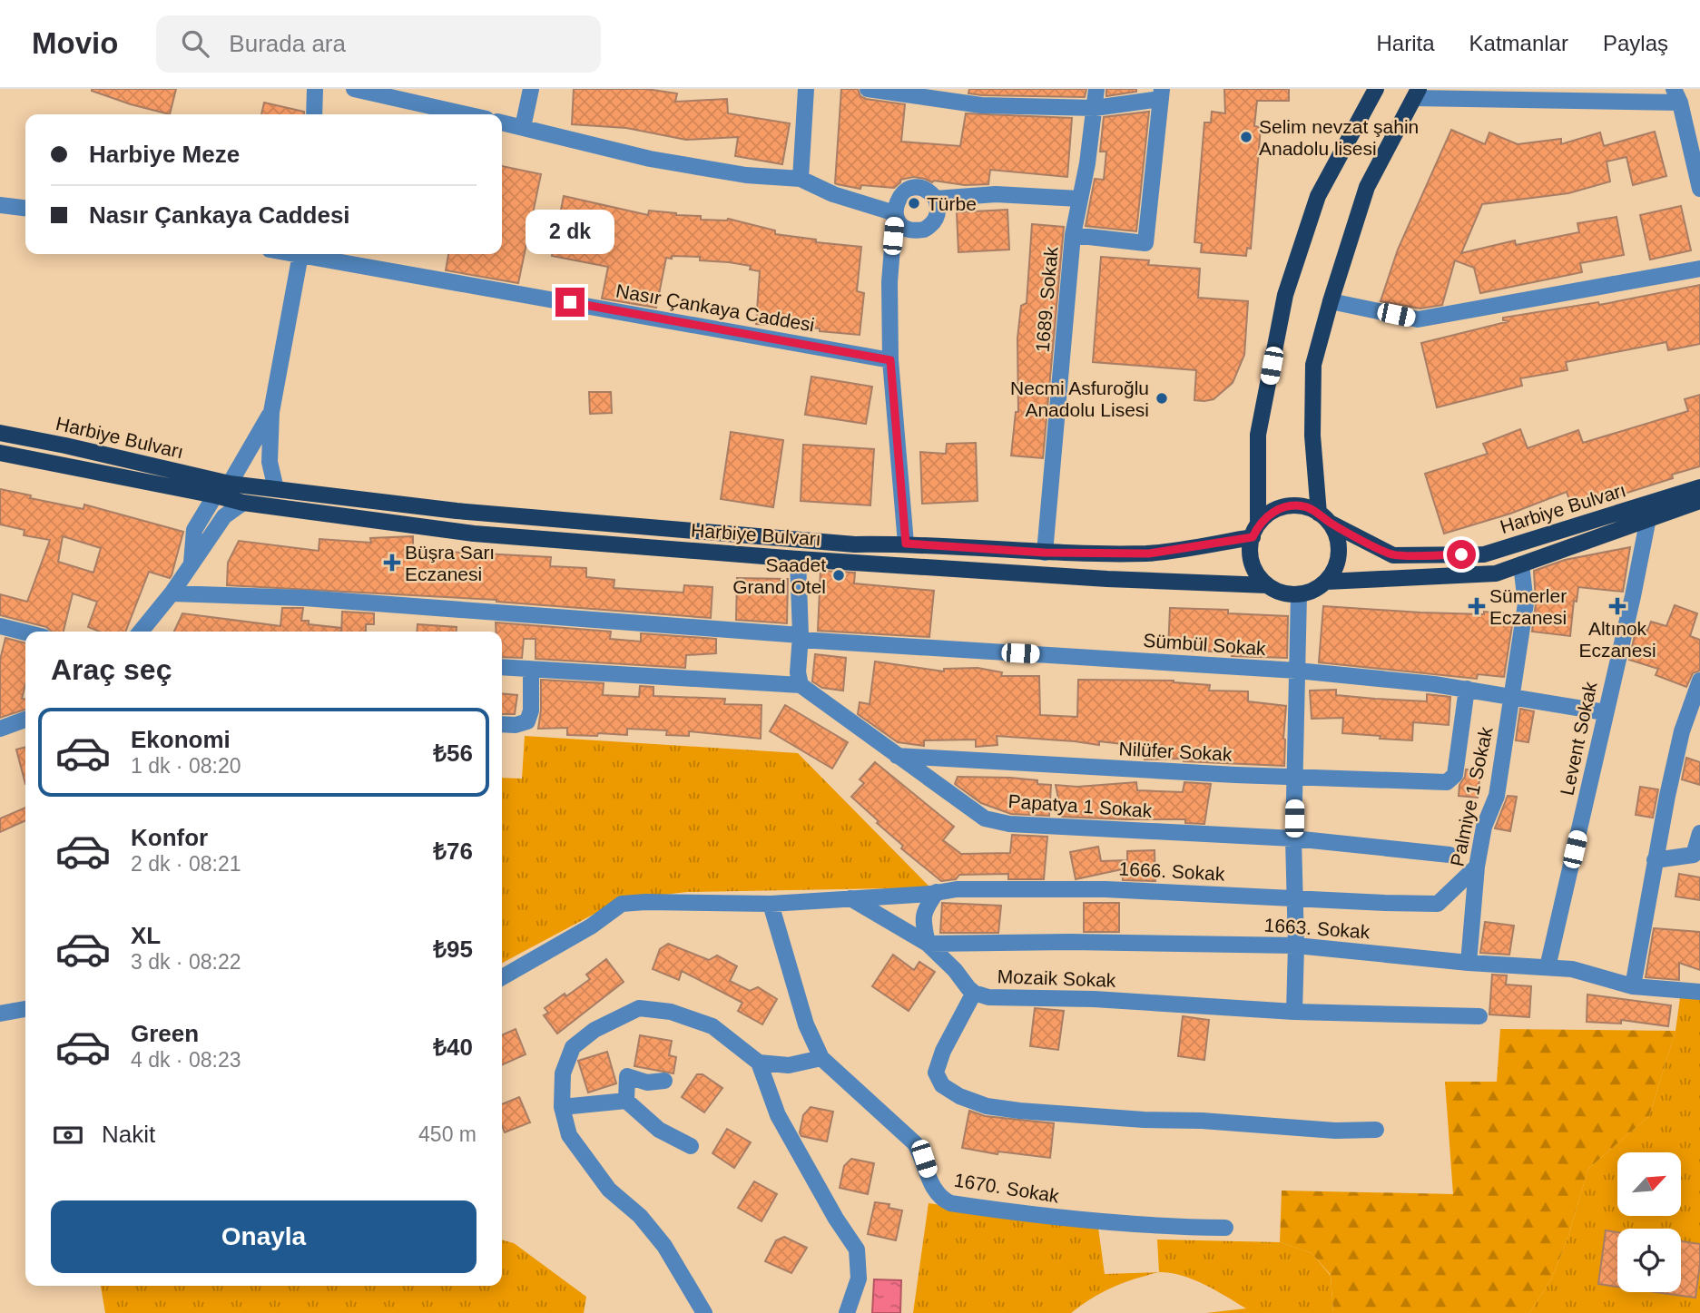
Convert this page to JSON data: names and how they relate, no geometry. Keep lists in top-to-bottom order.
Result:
{
  "streets": {
    "main road": ["Harbiye Bulvarı"],
    "street": [
      "1689. Sokak",
      "Nasır Çankaya Caddesi",
      "Sümbül Sokak",
      "Levent Sokak",
      "Nilüfer Sokak",
      "Palmiye 1 Sokak",
      "Papatya 1 Sokak",
      "1666. Sokak",
      "1663. Sokak",
      "Mozaik Sokak",
      "1670. Sokak"
    ]
  },
  "crossings": [
    ["1689. Sokak", "Harbiye Bulvarı"],
    ["Harbiye Bulvarı", "Levent Sokak"],
    ["Harbiye Bulvarı", "Palmiye 1 Sokak"],
    ["Sümbül Sokak", "Levent Sokak"],
    ["Sümbül Sokak", "Nilüfer Sokak"],
    ["Sümbül Sokak", "Palmiye 1 Sokak"],
    ["Levent Sokak", "1663. Sokak"],
    ["Nilüfer Sokak", "Papatya 1 Sokak"],
    ["Palmiye 1 Sokak", "1666. Sokak"],
    ["Palmiye 1 Sokak", "1663. Sokak"],
    ["1666. Sokak", "Mozaik Sokak"],
    ["1663. Sokak", "Mozaik Sokak"]
  ],
  "places": {
    "other": [
      "Selim nevzat şahin Anadolu lisesi",
      "Türbe",
      "Necmi Asfuroğlu Anadolu Lisesi",
      "Saadet Grand Otel"
    ],
    "health": ["Büşra Sarı Eczanesi", "Sümerler Eczanesi", "Altınok Eczanesi"]
  },
  "north": "top right",
  "page": {
    "header": "Movio",
    "search": "Burada ara",
    "nav": ["Harita", "Katmanlar", "Paylaş"],
    "banner": ["Harbiye Meze", "Nasır Çankaya Caddesi"],
    "bubble": "2 dk",
    "heading": "Araç seç",
    "list": [
      {
        "name": "Ekonomi",
        "note": "1 dk · 08:20",
        "value": "₺56"
      },
      {
        "name": "Konfor",
        "note": "2 dk · 08:21",
        "value": "₺76"
      },
      {
        "name": "XL",
        "note": "3 dk · 08:22",
        "value": "₺95"
      },
      {
        "name": "Green",
        "note": "4 dk · 08:23",
        "value": "₺40"
      }
    ],
    "pay": ["Nakit", "450 m"],
    "buttons": "Onayla"
  }
}
